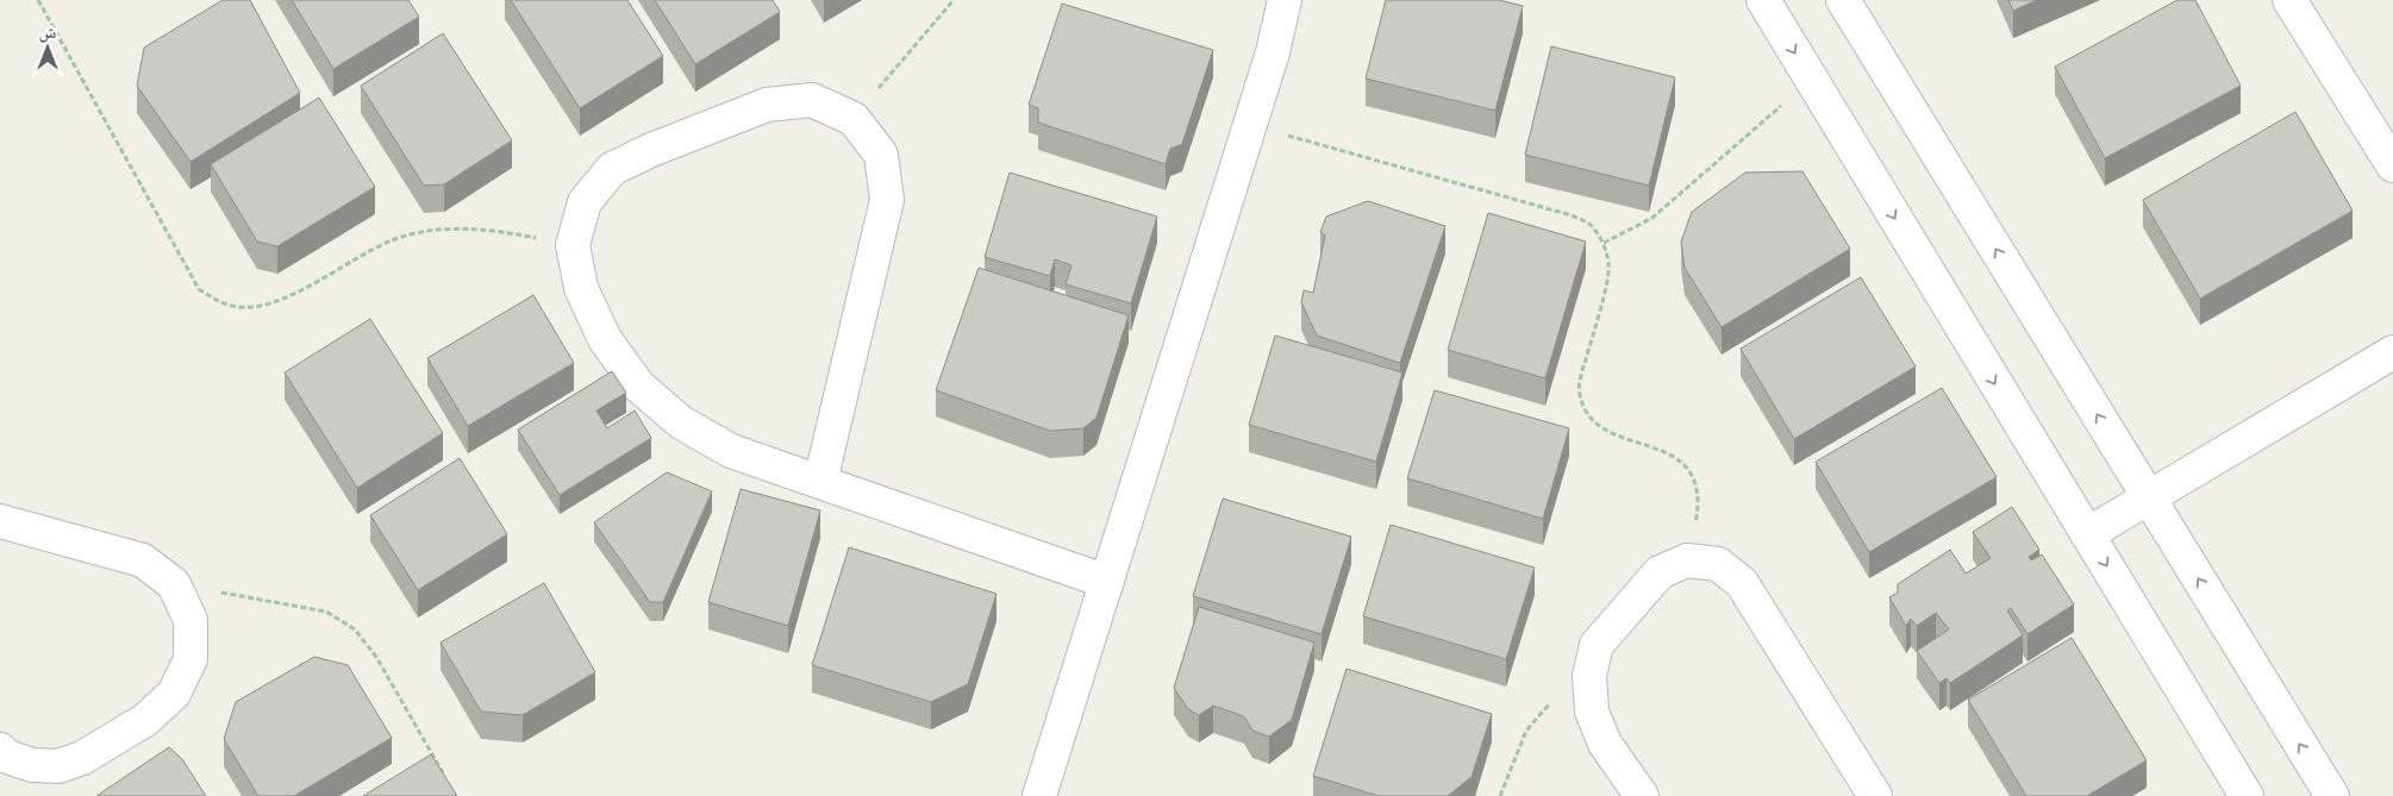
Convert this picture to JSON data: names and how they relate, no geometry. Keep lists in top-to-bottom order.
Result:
{
  "north": "top"
}
